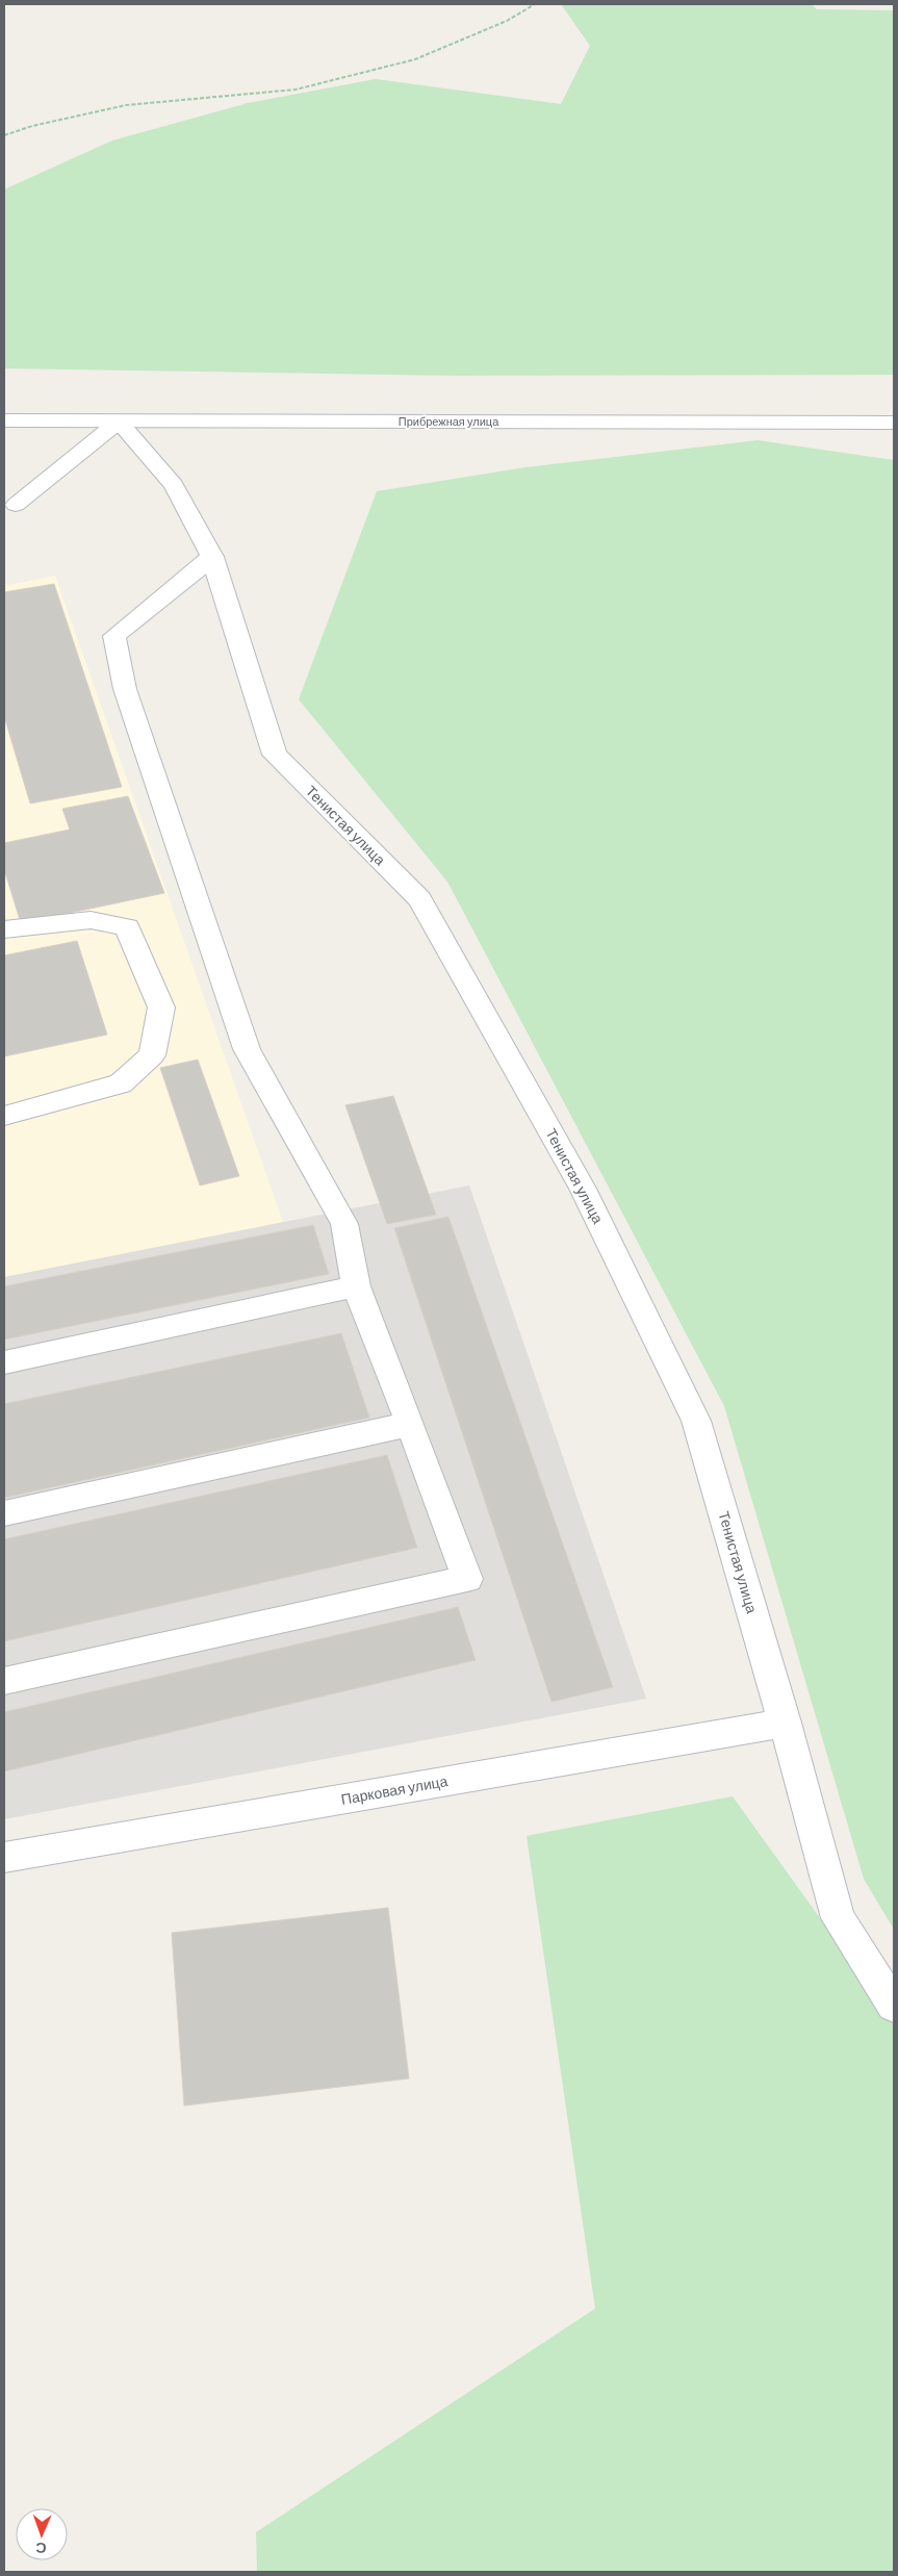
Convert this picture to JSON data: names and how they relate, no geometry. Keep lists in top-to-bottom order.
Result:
{
  "streets": {
    "street": ["Прибрежная улица", "Тенистая улица", "Парковая улица"]
  },
  "crossings": [
    ["Прибрежная улица", "Тенистая улица"],
    ["Тенистая улица", "Парковая улица"]
  ],
  "north": "bottom"
}
